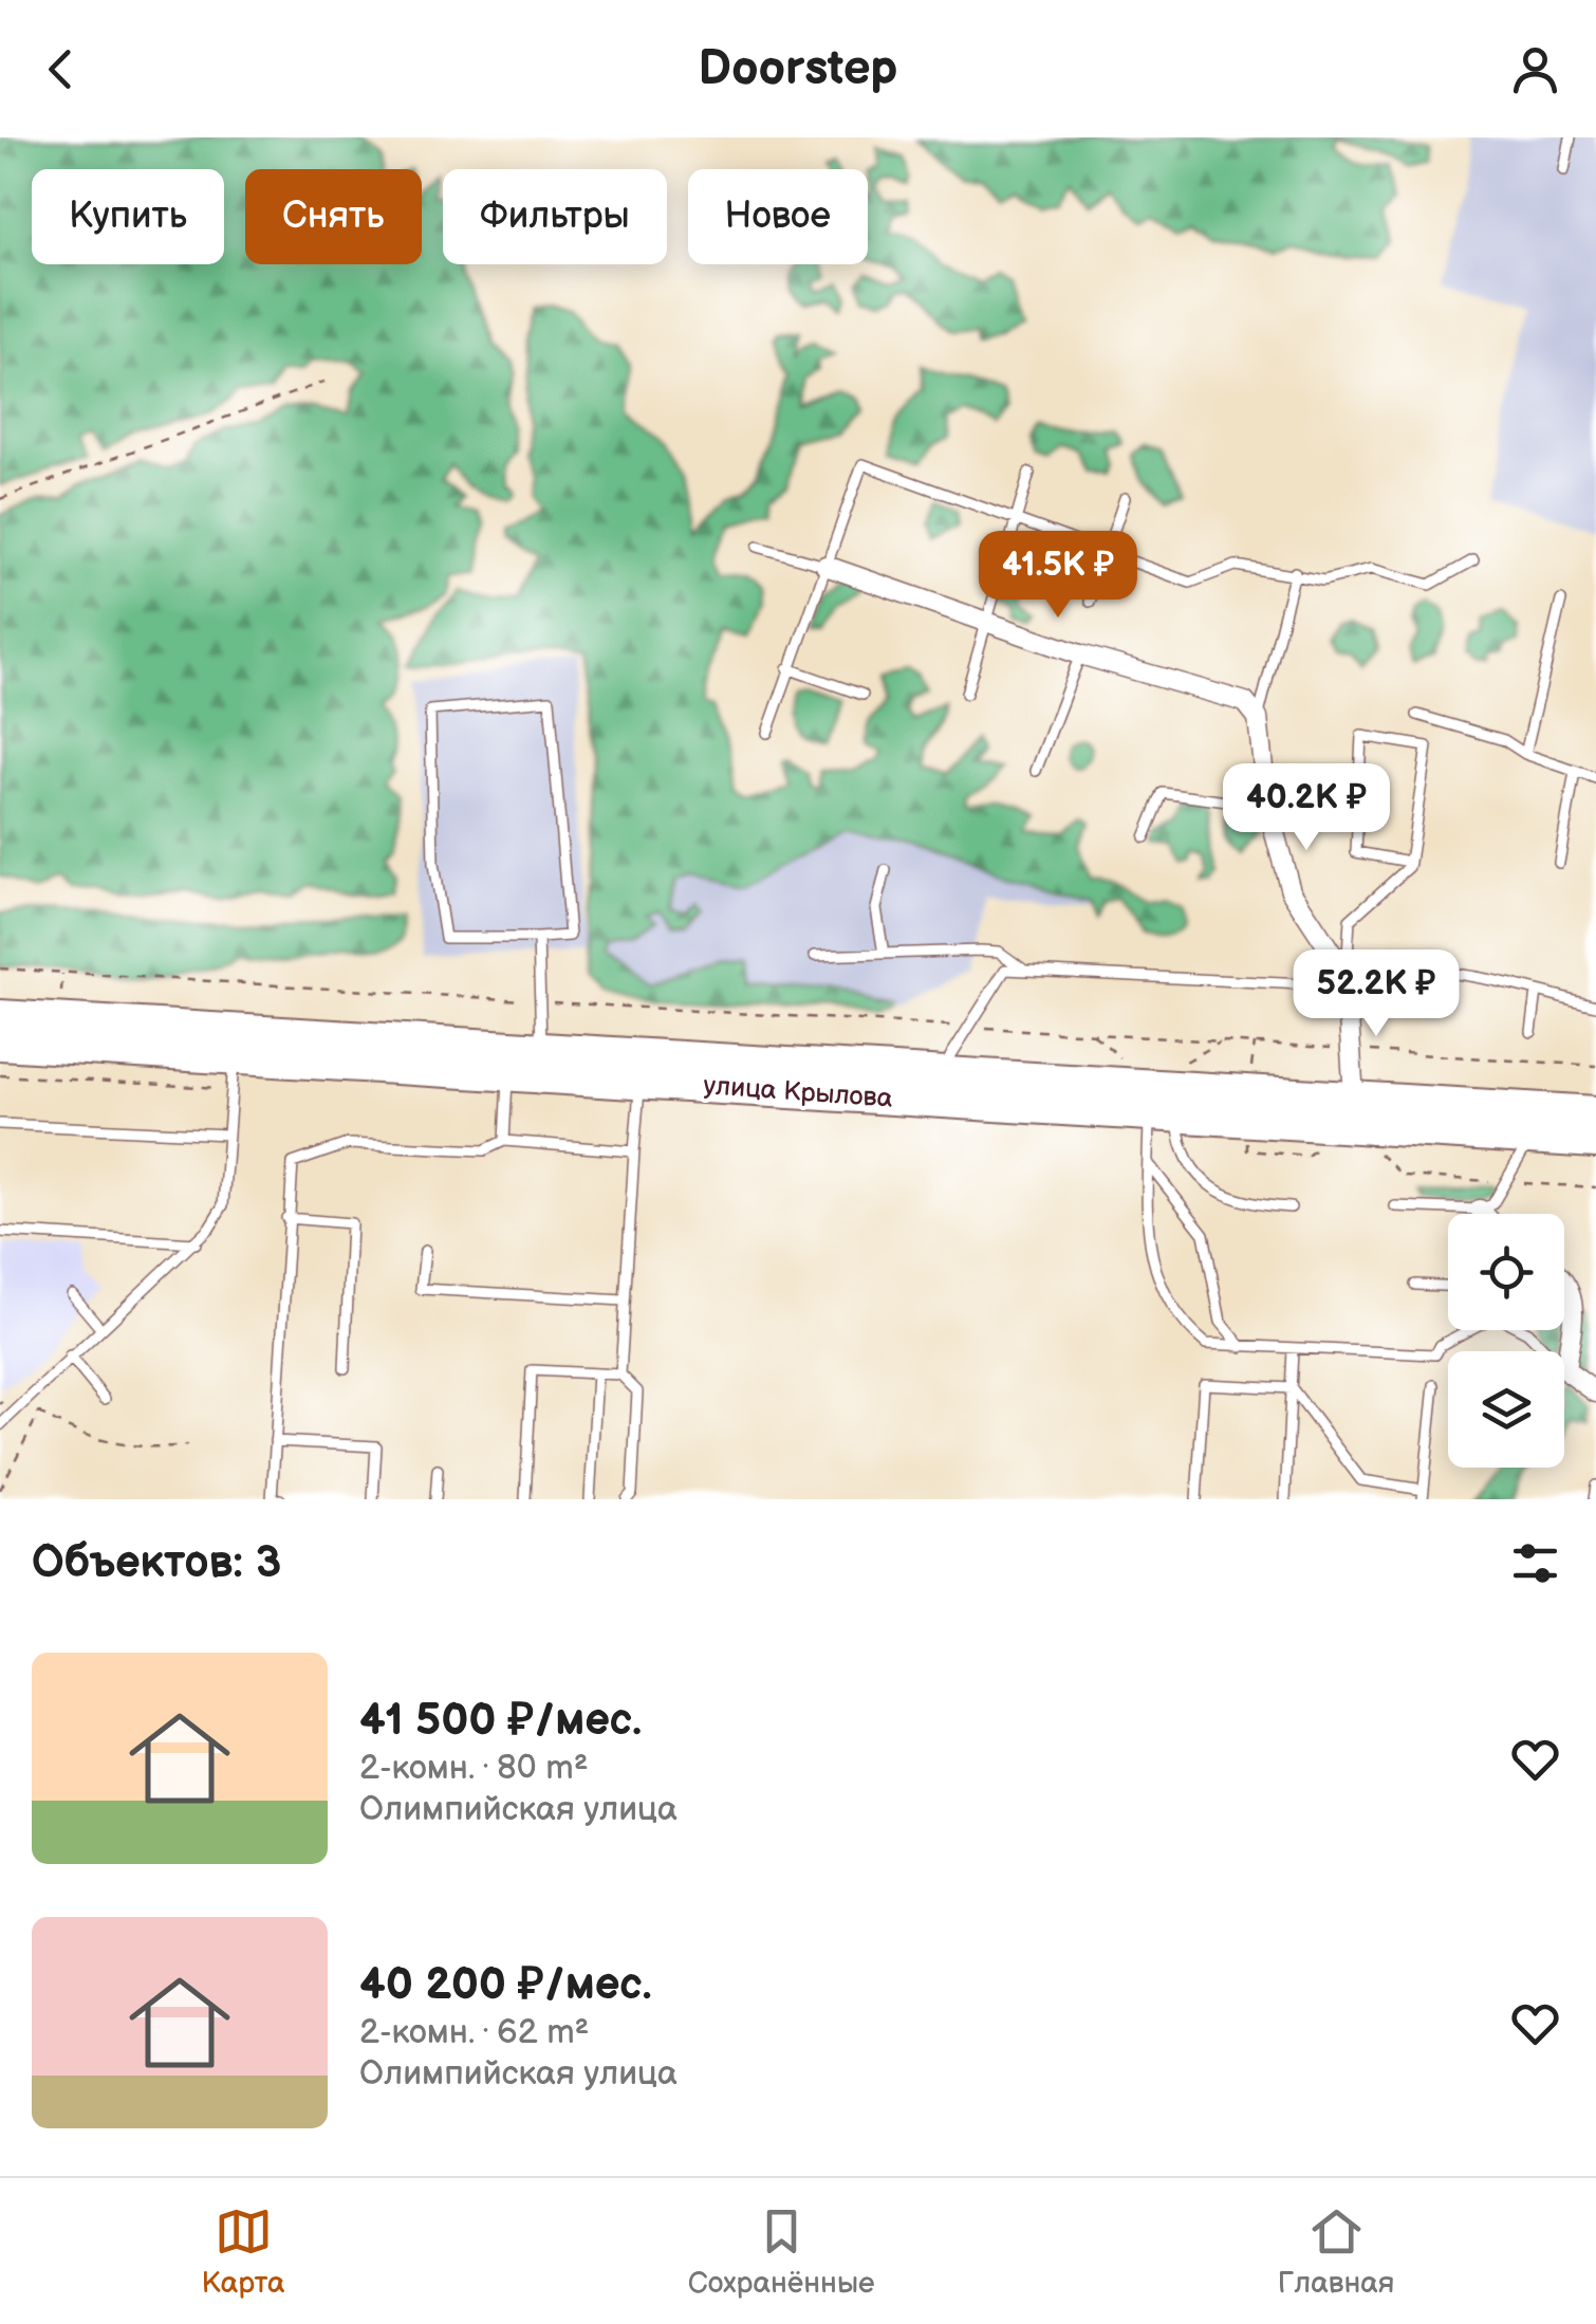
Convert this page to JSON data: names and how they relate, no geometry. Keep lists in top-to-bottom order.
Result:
{
  "streets": {
    "main road": ["улица Крылова"]
  },
  "page": {
    "header": "Doorstep",
    "chip": [
      "Купить",
      "Снять",
      "Фильтры",
      "Новое"
    ],
    "price": ["41.5K ₽", "40.2K ₽", "52.2K ₽"],
    "heading": "Объектов: 3",
    "list": [
      {
        "name": "41 500 ₽/мес.",
        "note": "2-комн. · 80 m² · Олимпийская улица"
      },
      {
        "name": "40 200 ₽/мес.",
        "note": "2-комн. · 62 m² · Олимпийская улица"
      }
    ],
    "tabs": ["Карта", "Сохранённые", "Главная"]
  }
}
